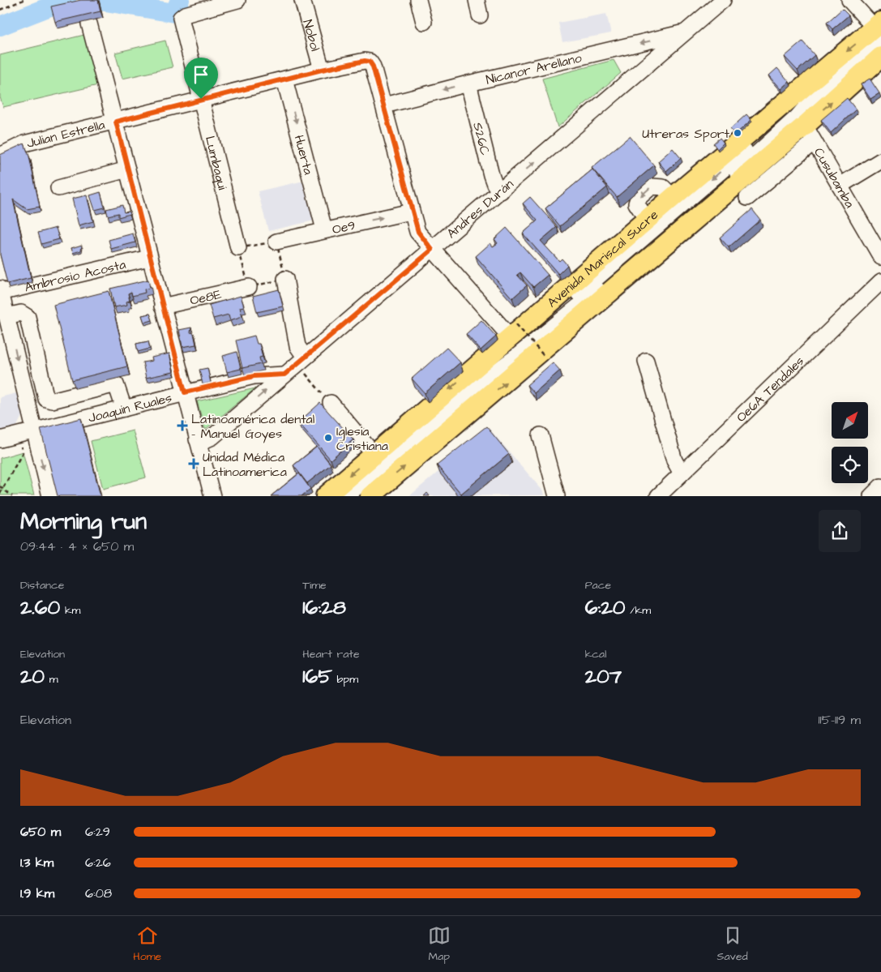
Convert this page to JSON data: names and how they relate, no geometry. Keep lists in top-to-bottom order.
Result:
{
  "streets": {
    "main road": ["Avenida Mariscal Sucre"],
    "street": [
      "Nobol",
      "Nicanor Arellano",
      "Julian Estrella",
      "S26C",
      "Huerta",
      "Lumbaqui",
      "Cusubamba",
      "Andres Durán",
      "Oe9",
      "Ambrosio Acosta",
      "Oe8E",
      "Oe6A Tendales",
      "Joaquin Ruales"
    ]
  },
  "crossings": [
    ["Nobol", "Julian Estrella"],
    ["Nicanor Arellano", "Julian Estrella"],
    ["Nicanor Arellano", "S26C"],
    ["Nicanor Arellano", "Andres Durán"],
    ["Julian Estrella", "Huerta"],
    ["Julian Estrella", "Lumbaqui"],
    ["S26C", "Andres Durán"],
    ["Huerta", "Oe9"],
    ["Cusubamba", "Avenida Mariscal Sucre"],
    ["Andres Durán", "Joaquin Ruales"]
  ],
  "one_way": ["Nicanor Arellano", "Oe9"],
  "places": {
    "other": ["Utreras Sport", "Iglesia Cristiana"],
    "health": ["Latinoamérica dental - Manuel Goyes", "Unidad Médica Latinoamerica"]
  },
  "north": "top right",
  "page": {
    "heading": ["Morning run", "09:44 · 4 × 650 m"],
    "stats": [
      ["Distance", "2.60 km"],
      ["Time", "16:28"],
      ["Pace", "6:20 /km"],
      ["Elevation", "20 m"],
      ["Heart rate", "165 bpm"],
      ["kcal", "207"]
    ],
    "chart": ["Elevation", "115–119 m"],
    "list": [
      {
        "name": "650 m",
        "note": "6:29"
      },
      {
        "name": "1.3 km",
        "note": "6:26"
      },
      {
        "name": "1.9 km",
        "note": "6:08"
      }
    ],
    "tabs": ["Home", "Map", "Saved"]
  }
}
